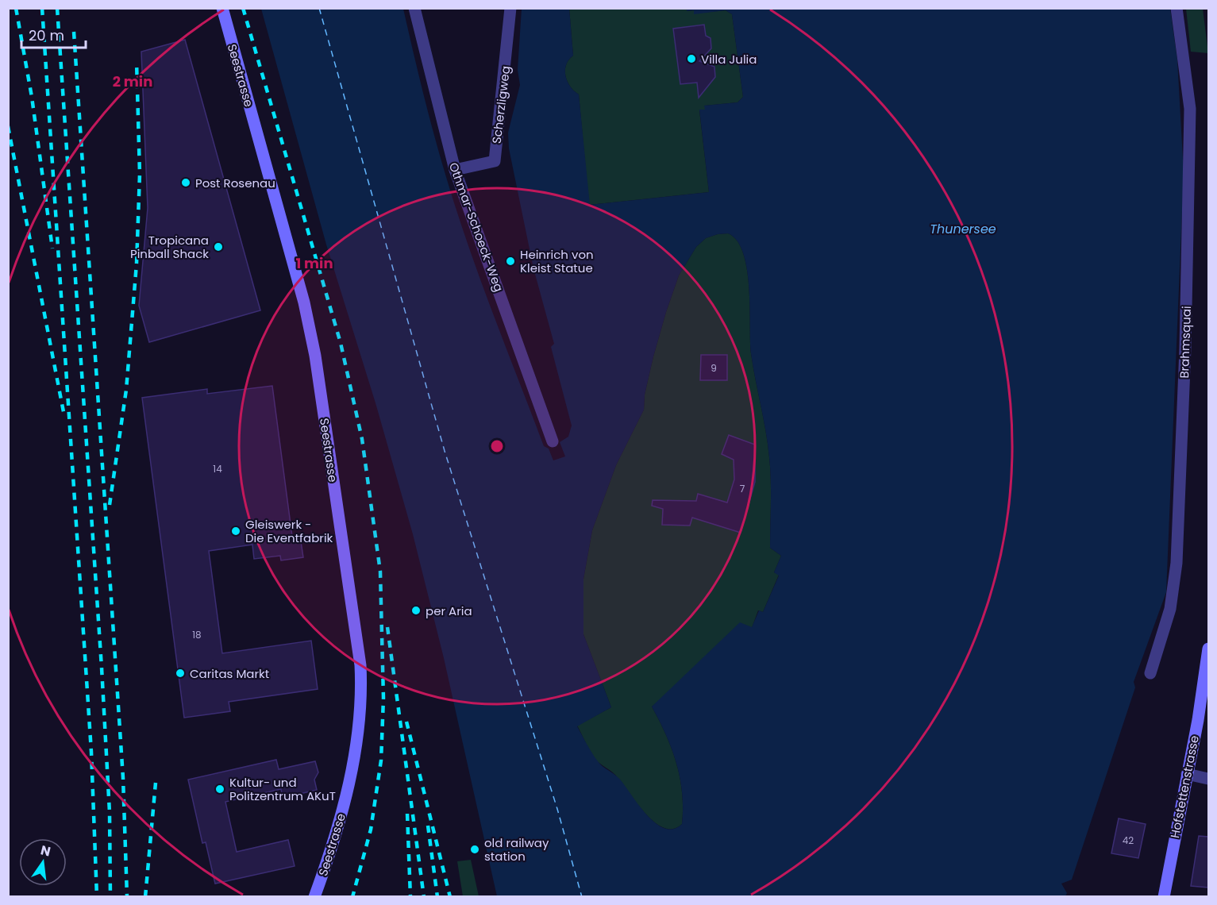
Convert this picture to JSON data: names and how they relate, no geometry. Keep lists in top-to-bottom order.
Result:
{
  "streets": {
    "street": [
      "Seestrasse",
      "Scherzligweg",
      "Othmar-Schoeck-Weg",
      "Brahmsquai",
      "Hofstettenstrasse"
    ]
  },
  "crossings": [
    ["Scherzligweg", "Othmar-Schoeck-Weg"]
  ],
  "water": ["Thunersee"],
  "places": [
    "Villa Julia",
    "Post Rosenau",
    "Tropicana Pinball Shack",
    "Heinrich von Kleist Statue",
    "Gleiswerk - Die Eventfabrik",
    "per Aria",
    "Caritas Markt",
    "Kultur- und Politzentrum AKuT",
    "old railway station"
  ],
  "house_numbers": [
    "9",
    "14",
    "7",
    "18",
    "42"
  ],
  "scale_bar": "20 m",
  "north": "top",
  "rings": ["2 min", "1 min"]
}
